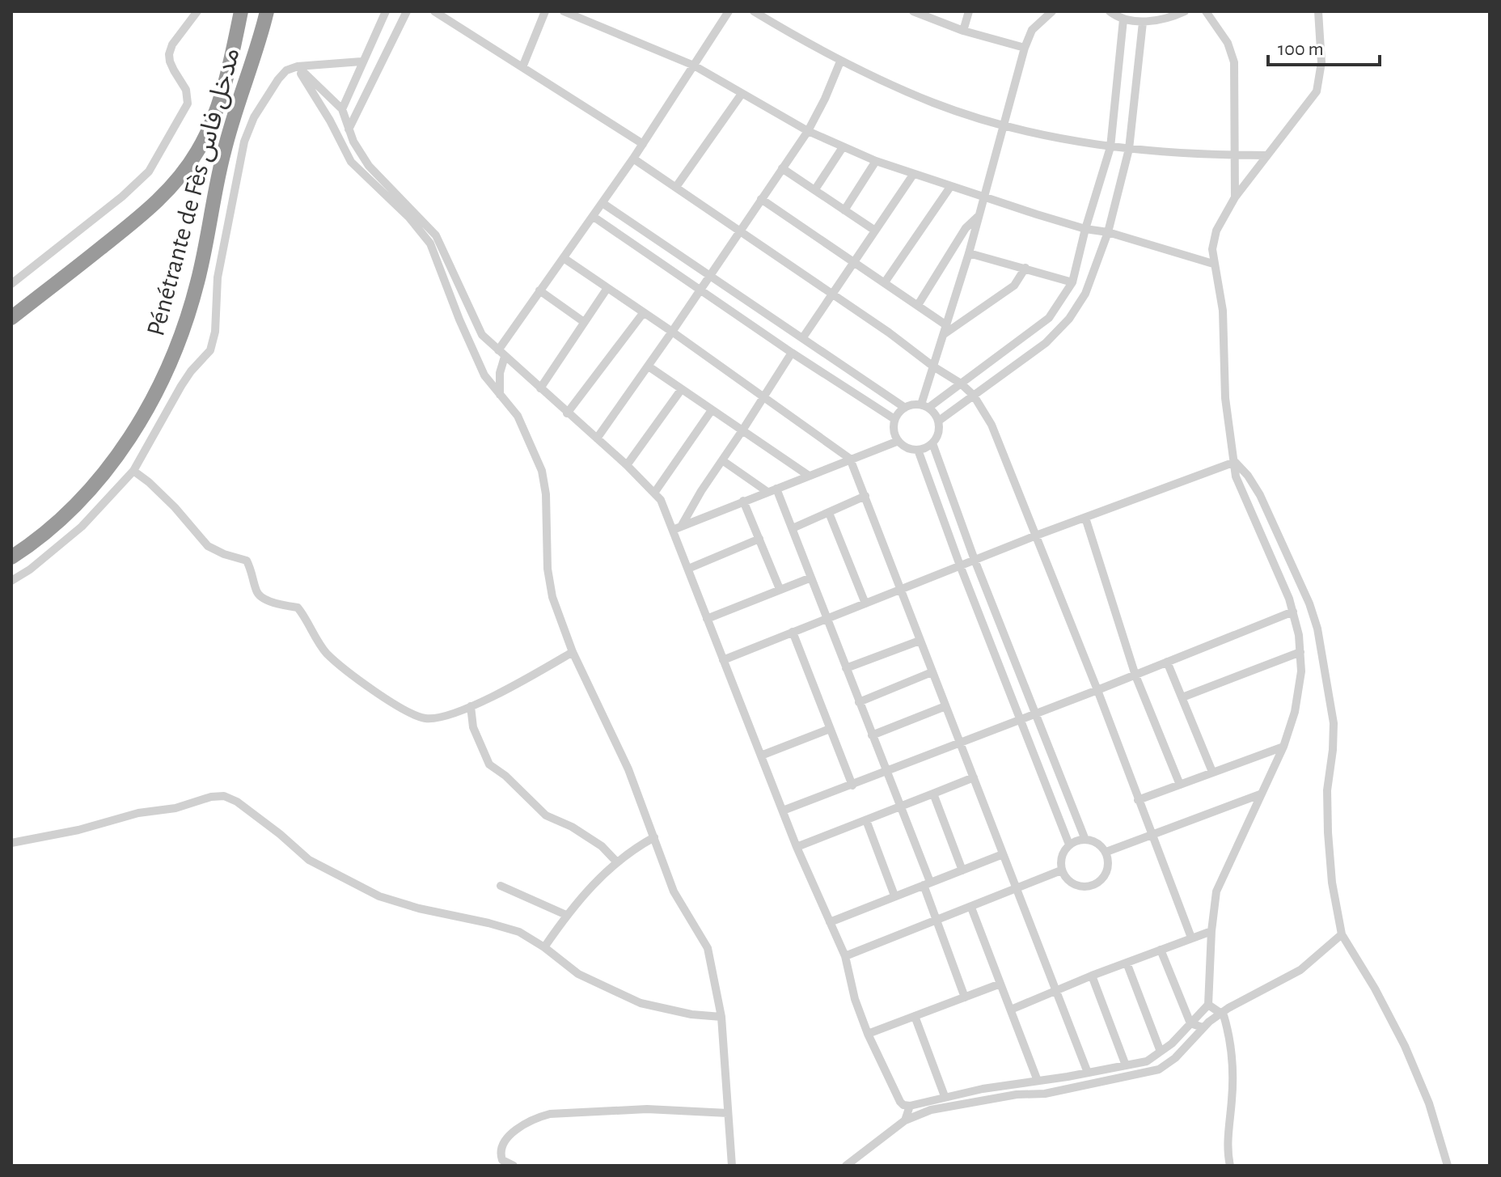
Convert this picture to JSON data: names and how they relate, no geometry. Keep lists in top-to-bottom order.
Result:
{
  "streets": {
    "highway": ["Pénétrante de Fès مدخل فاس"]
  },
  "scale_bar": "100 m"
}
